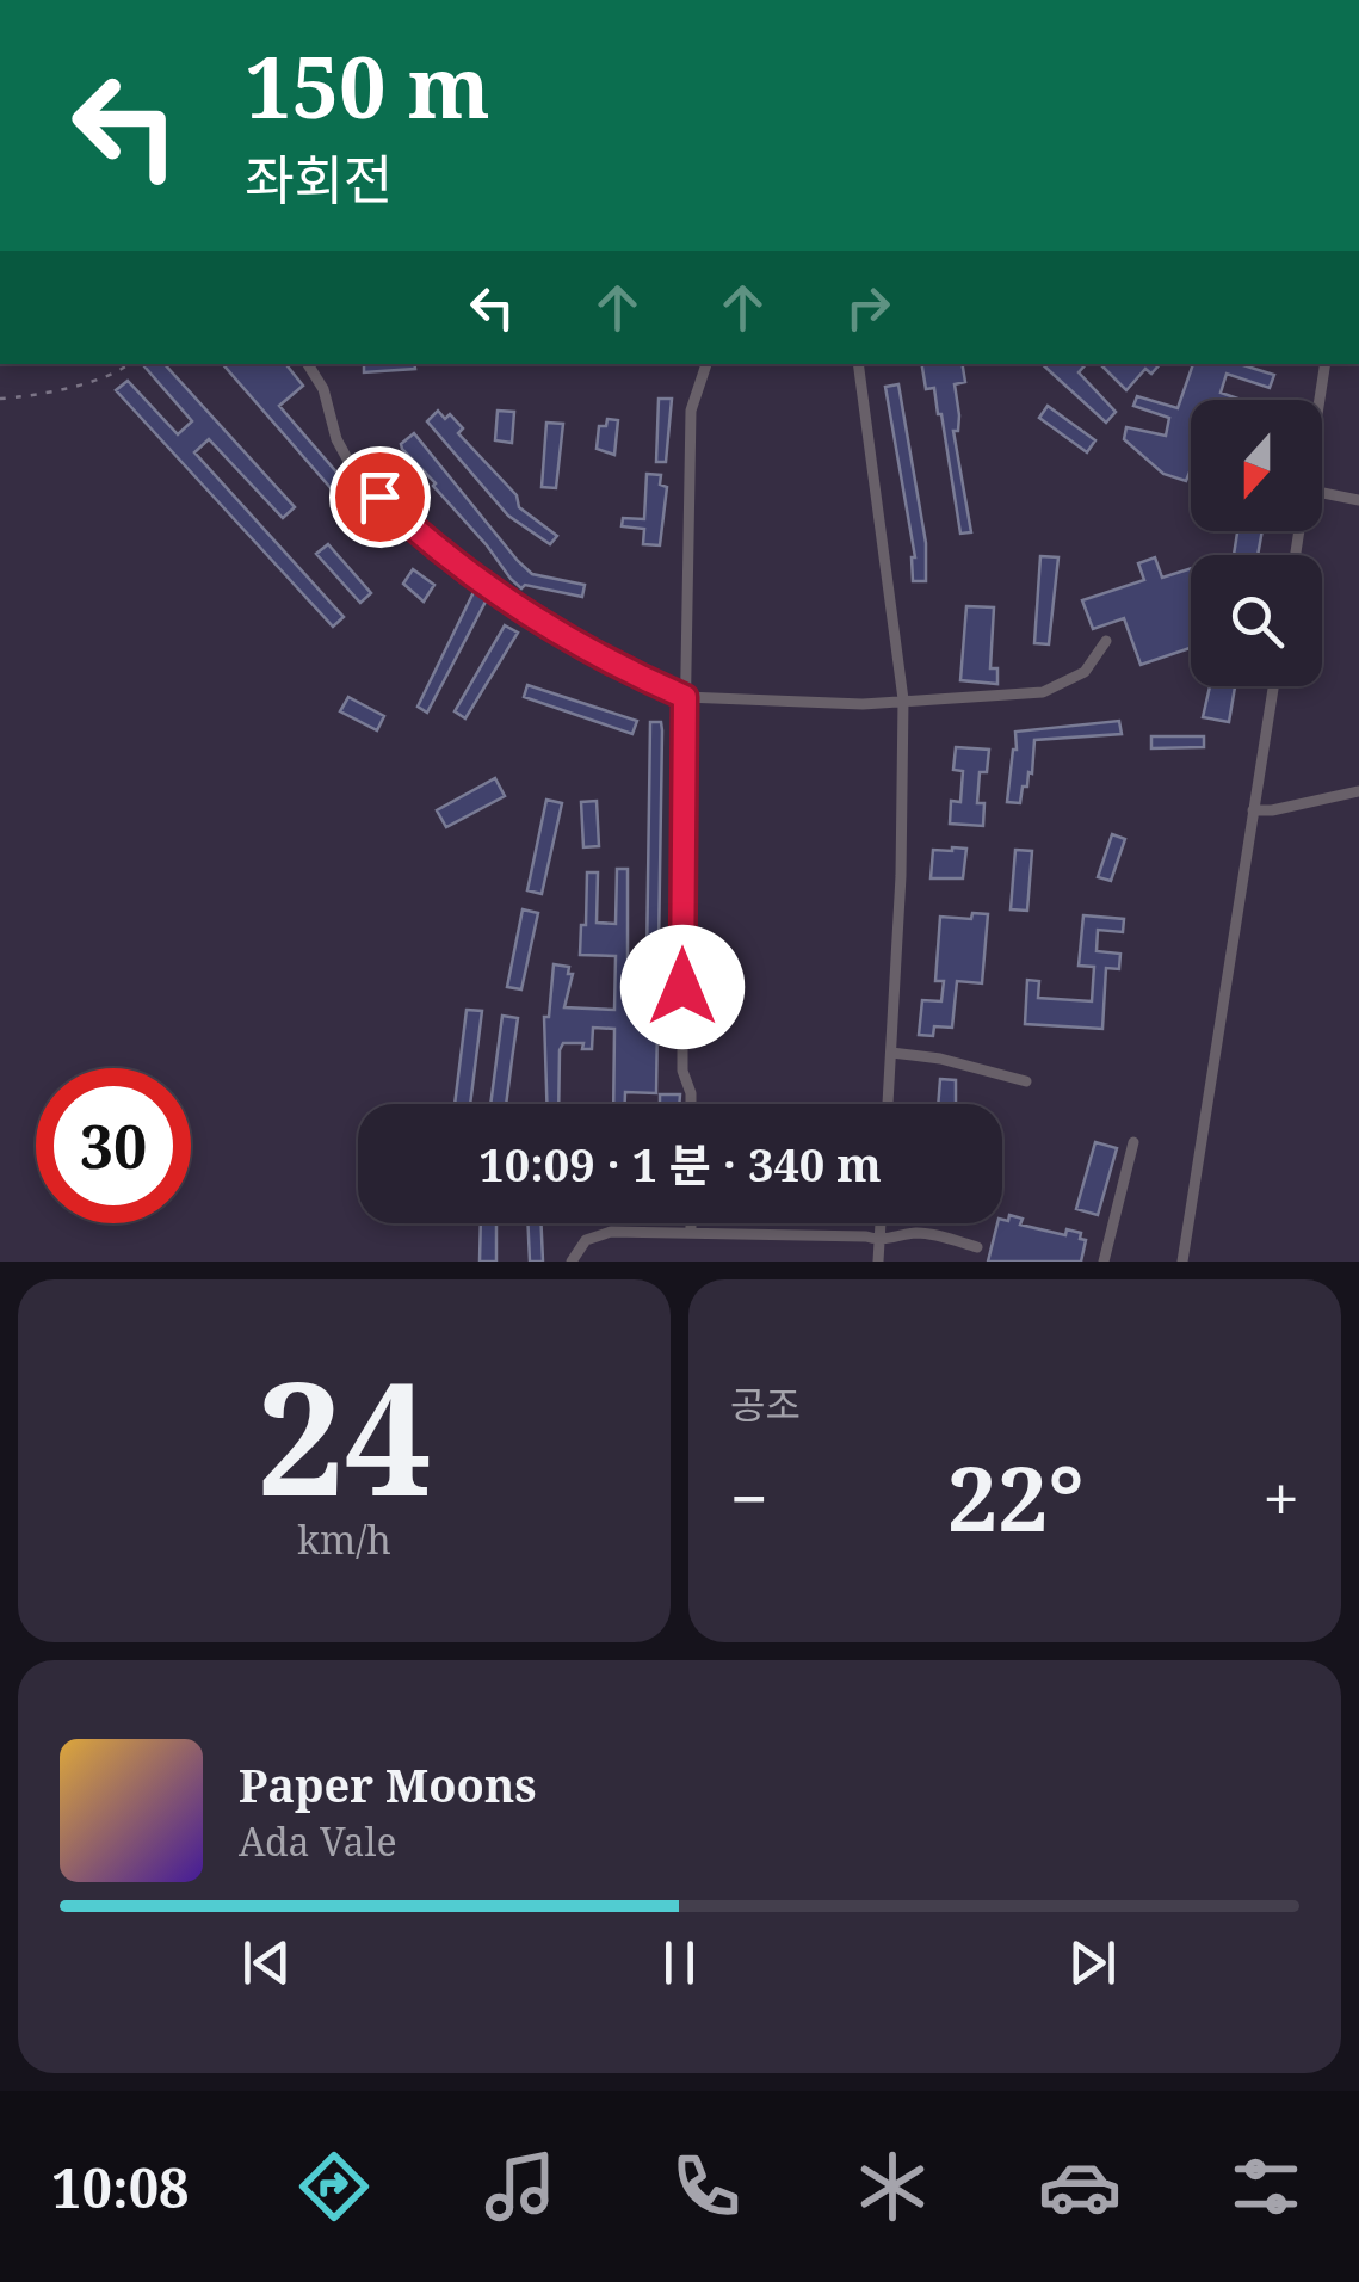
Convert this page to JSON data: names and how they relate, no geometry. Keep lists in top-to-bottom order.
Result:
{
  "north": "bottom",
  "page": {
    "turn": ["150 m", "좌회전"],
    "limit": "30",
    "trip": "10:09 · 1 분 · 340 m",
    "tile": [
      ["24", "km/h"],
      "공조"
    ],
    "heat": ["−", "22°", "+"],
    "song": ["Paper Moons", "Ada Vale"],
    "tabs": "10:08"
  }
}
